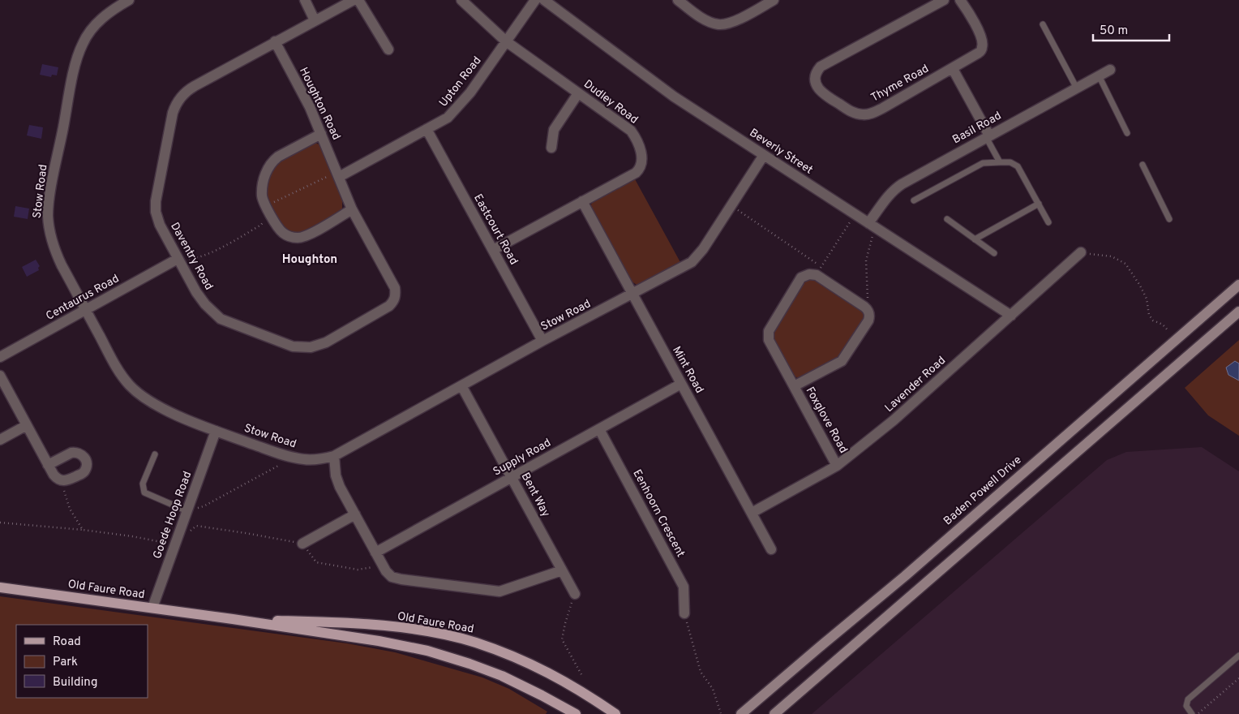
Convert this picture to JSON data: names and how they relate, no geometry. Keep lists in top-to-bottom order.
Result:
{
  "streets": {
    "main road": ["Baden Powell Drive", "Old Faure Road"],
    "street": [
      "Upton Road",
      "Thyme Road",
      "Dudley Road",
      "Houghton Road",
      "Basil Road",
      "Beverly Street",
      "Stow Road",
      "Eastcourt Road",
      "Daventry Road",
      "Centaurus Road",
      "Mint Road",
      "Lavender Road",
      "Foxglove Road",
      "Supply Road",
      "Bent Way",
      "Eenhoorn Crescent",
      "Goede Hoop Road"
    ]
  },
  "crossings": [
    ["Upton Road", "Dudley Road"],
    ["Upton Road", "Houghton Road"],
    ["Upton Road", "Eastcourt Road"],
    ["Upton Road", "Daventry Road"],
    ["Dudley Road", "Eastcourt Road"],
    ["Dudley Road", "Mint Road"],
    ["Houghton Road", "Daventry Road"],
    ["Basil Road", "Beverly Street"],
    ["Beverly Street", "Stow Road"],
    ["Beverly Street", "Lavender Road"],
    ["Stow Road", "Eastcourt Road"],
    ["Stow Road", "Centaurus Road"],
    ["Stow Road", "Mint Road"],
    ["Stow Road", "Bent Way"],
    ["Stow Road", "Goede Hoop Road"],
    ["Daventry Road", "Centaurus Road"],
    ["Mint Road", "Lavender Road"],
    ["Mint Road", "Supply Road"],
    ["Lavender Road", "Foxglove Road"],
    ["Supply Road", "Bent Way"],
    ["Supply Road", "Eenhoorn Crescent"],
    ["Goede Hoop Road", "Old Faure Road"]
  ],
  "districts": ["Houghton"],
  "legend": ["Road", "Park", "Building"],
  "scale_bar": "50 m"
}
